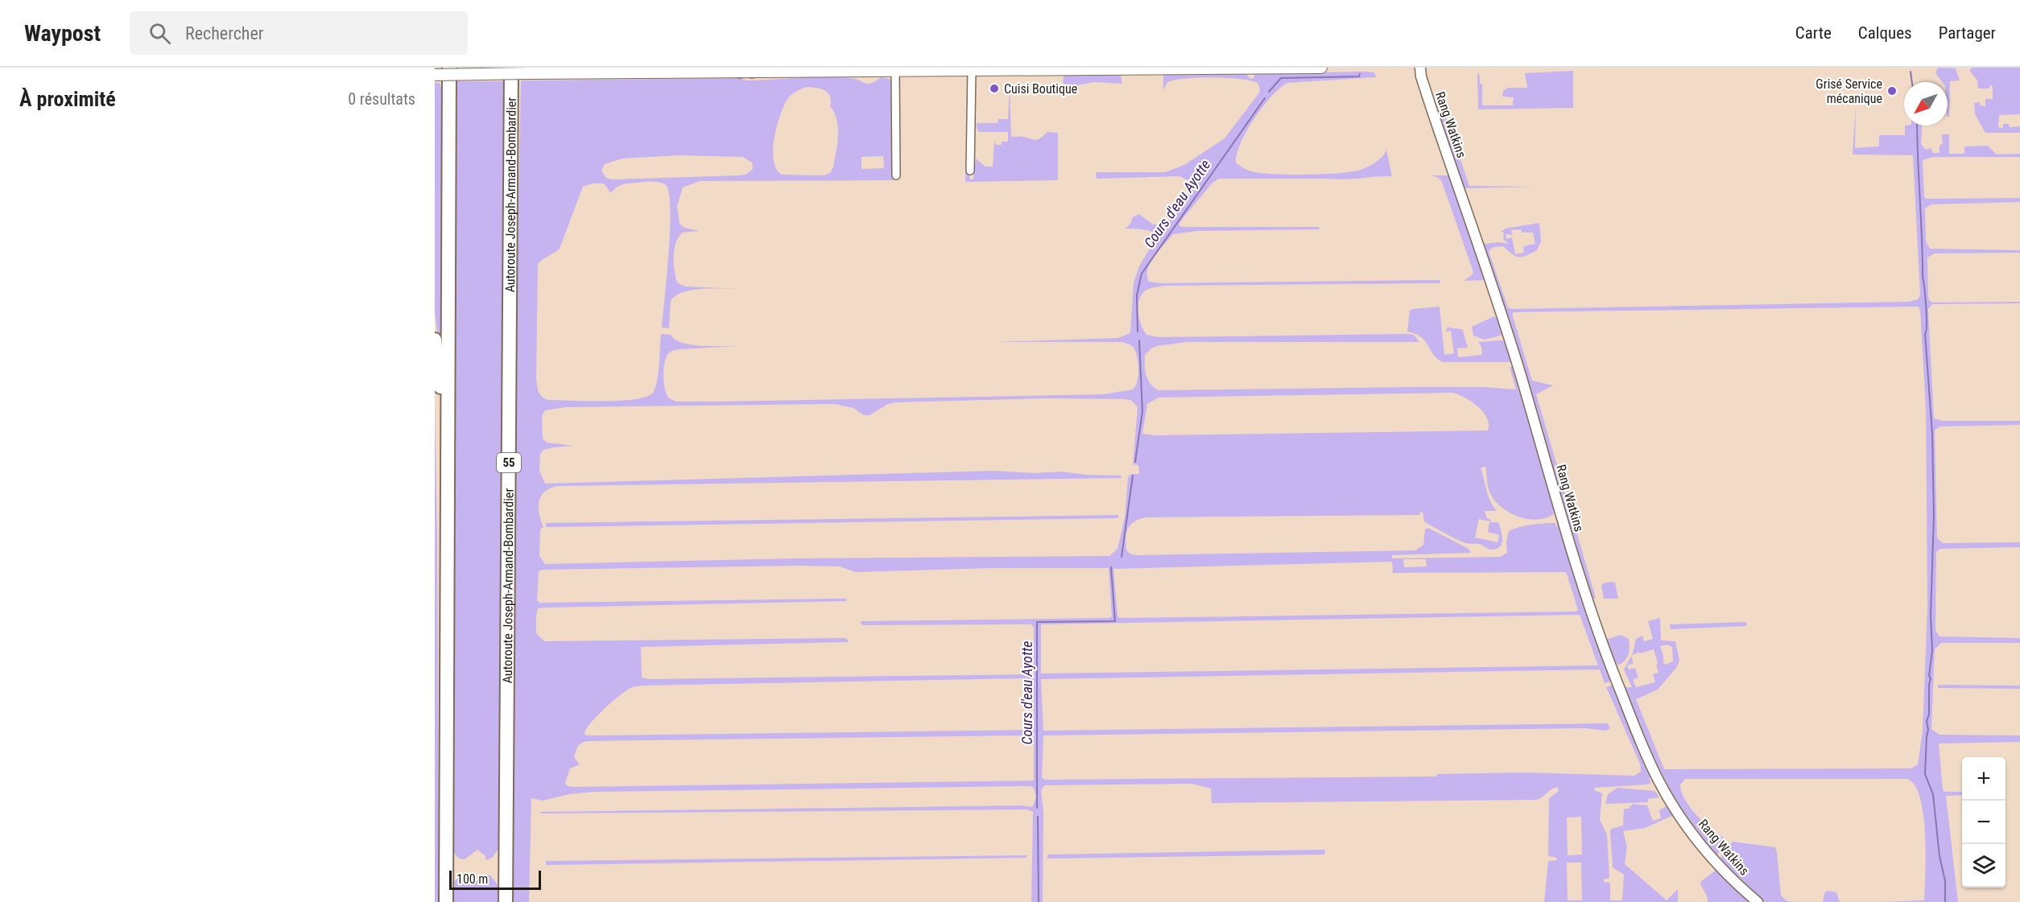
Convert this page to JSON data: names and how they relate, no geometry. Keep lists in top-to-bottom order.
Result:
{
  "streets": {
    "highway": ["Autoroute Joseph-Armand-Bombardier", "55"],
    "street": ["Rang Watkins"]
  },
  "water": ["Cours d'eau Ayotte"],
  "places": ["Cuisi Boutique", "Grisé Service mécanique"],
  "scale_bar": "100 m",
  "north": "bottom left",
  "page": {
    "header": "Waypost",
    "search": "Rechercher",
    "nav": ["Carte", "Calques", "Partager"],
    "heading": ["À proximité", "0 résultats"],
    "map_buttons": ["+", "−"],
    "scale": "100 m"
  }
}
